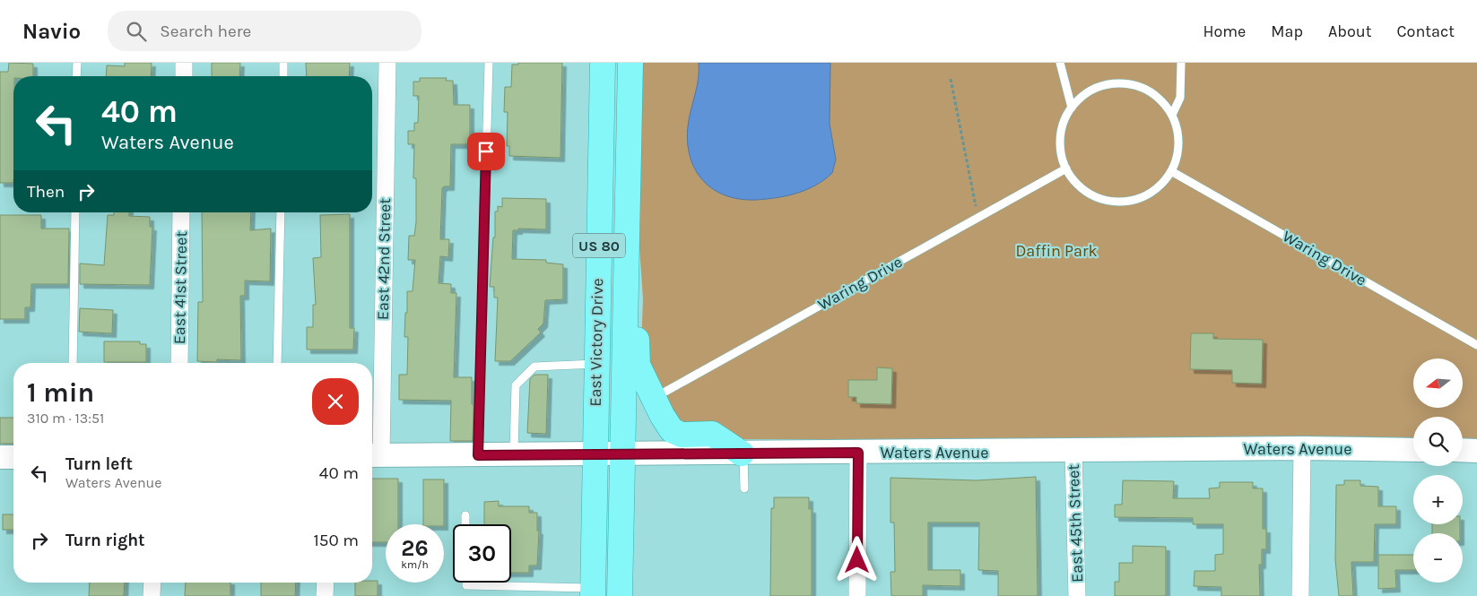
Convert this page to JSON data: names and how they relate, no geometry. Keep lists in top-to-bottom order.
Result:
{
  "streets": {
    "main road": ["US 80", "East Victory Drive", "Waters Avenue"],
    "street": ["East 42nd Street", "East 41st Street", "East 45th Street"],
    "lane": ["Waring Drive"]
  },
  "crossings": [
    ["East 42nd Street", "Waters Avenue"],
    ["East Victory Drive", "Waters Avenue"],
    ["Waters Avenue", "East 45th Street"]
  ],
  "parks": ["Daffin Park"],
  "north": "left",
  "page": {
    "header": "Navio",
    "search": "Search here",
    "nav": [
      "Home",
      "Map",
      "About",
      "Contact"
    ],
    "turn": ["40 m", "Waters Avenue"],
    "then": "Then",
    "map_buttons": ["+", "−"],
    "heading": ["1 min", "310 m · 13:51"],
    "list": [
      {
        "name": "Turn left",
        "note": "Waters Avenue",
        "value": "40 m"
      },
      {
        "name": "Turn right",
        "value": "150 m"
      }
    ],
    "speed": "26 km/h",
    "limit": "30"
  }
}
